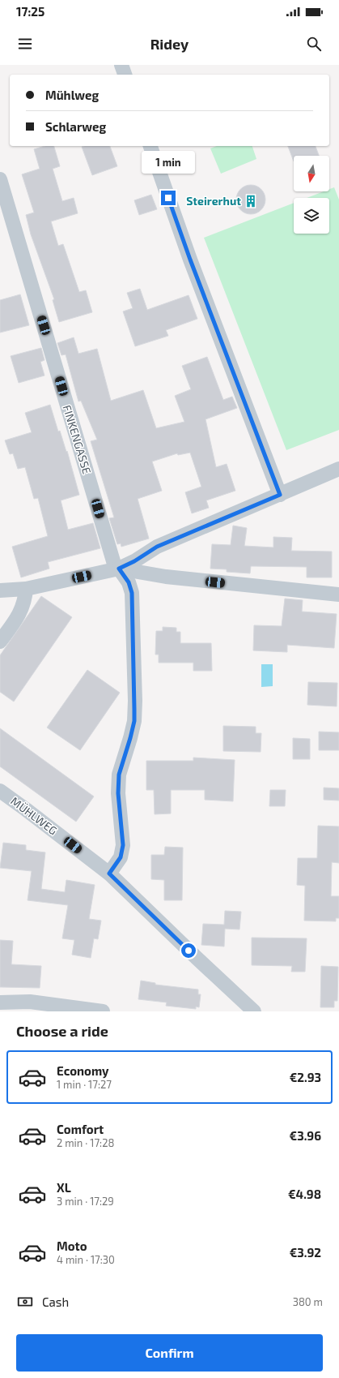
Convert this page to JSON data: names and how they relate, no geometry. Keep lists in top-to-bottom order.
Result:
{
  "streets": {
    "street": ["FINKENGASSE", "MÜHLWEG"]
  },
  "crossings": [
    ["FINKENGASSE", "MÜHLWEG"]
  ],
  "places": {
    "building": ["Steirerhut"]
  },
  "north": "bottom",
  "page": {
    "status": "17:25",
    "header": "Ridey",
    "banner": ["Mühlweg", "Schlarweg"],
    "bubble": "1 min",
    "heading": "Choose a ride",
    "list": [
      {
        "name": "Economy",
        "note": "1 min · 17:27",
        "value": "€2.93"
      },
      {
        "name": "Comfort",
        "note": "2 min · 17:28",
        "value": "€3.96"
      },
      {
        "name": "XL",
        "note": "3 min · 17:29",
        "value": "€4.98"
      },
      {
        "name": "Moto",
        "note": "4 min · 17:30",
        "value": "€3.92"
      }
    ],
    "pay": ["Cash", "380 m"],
    "buttons": "Confirm"
  }
}
